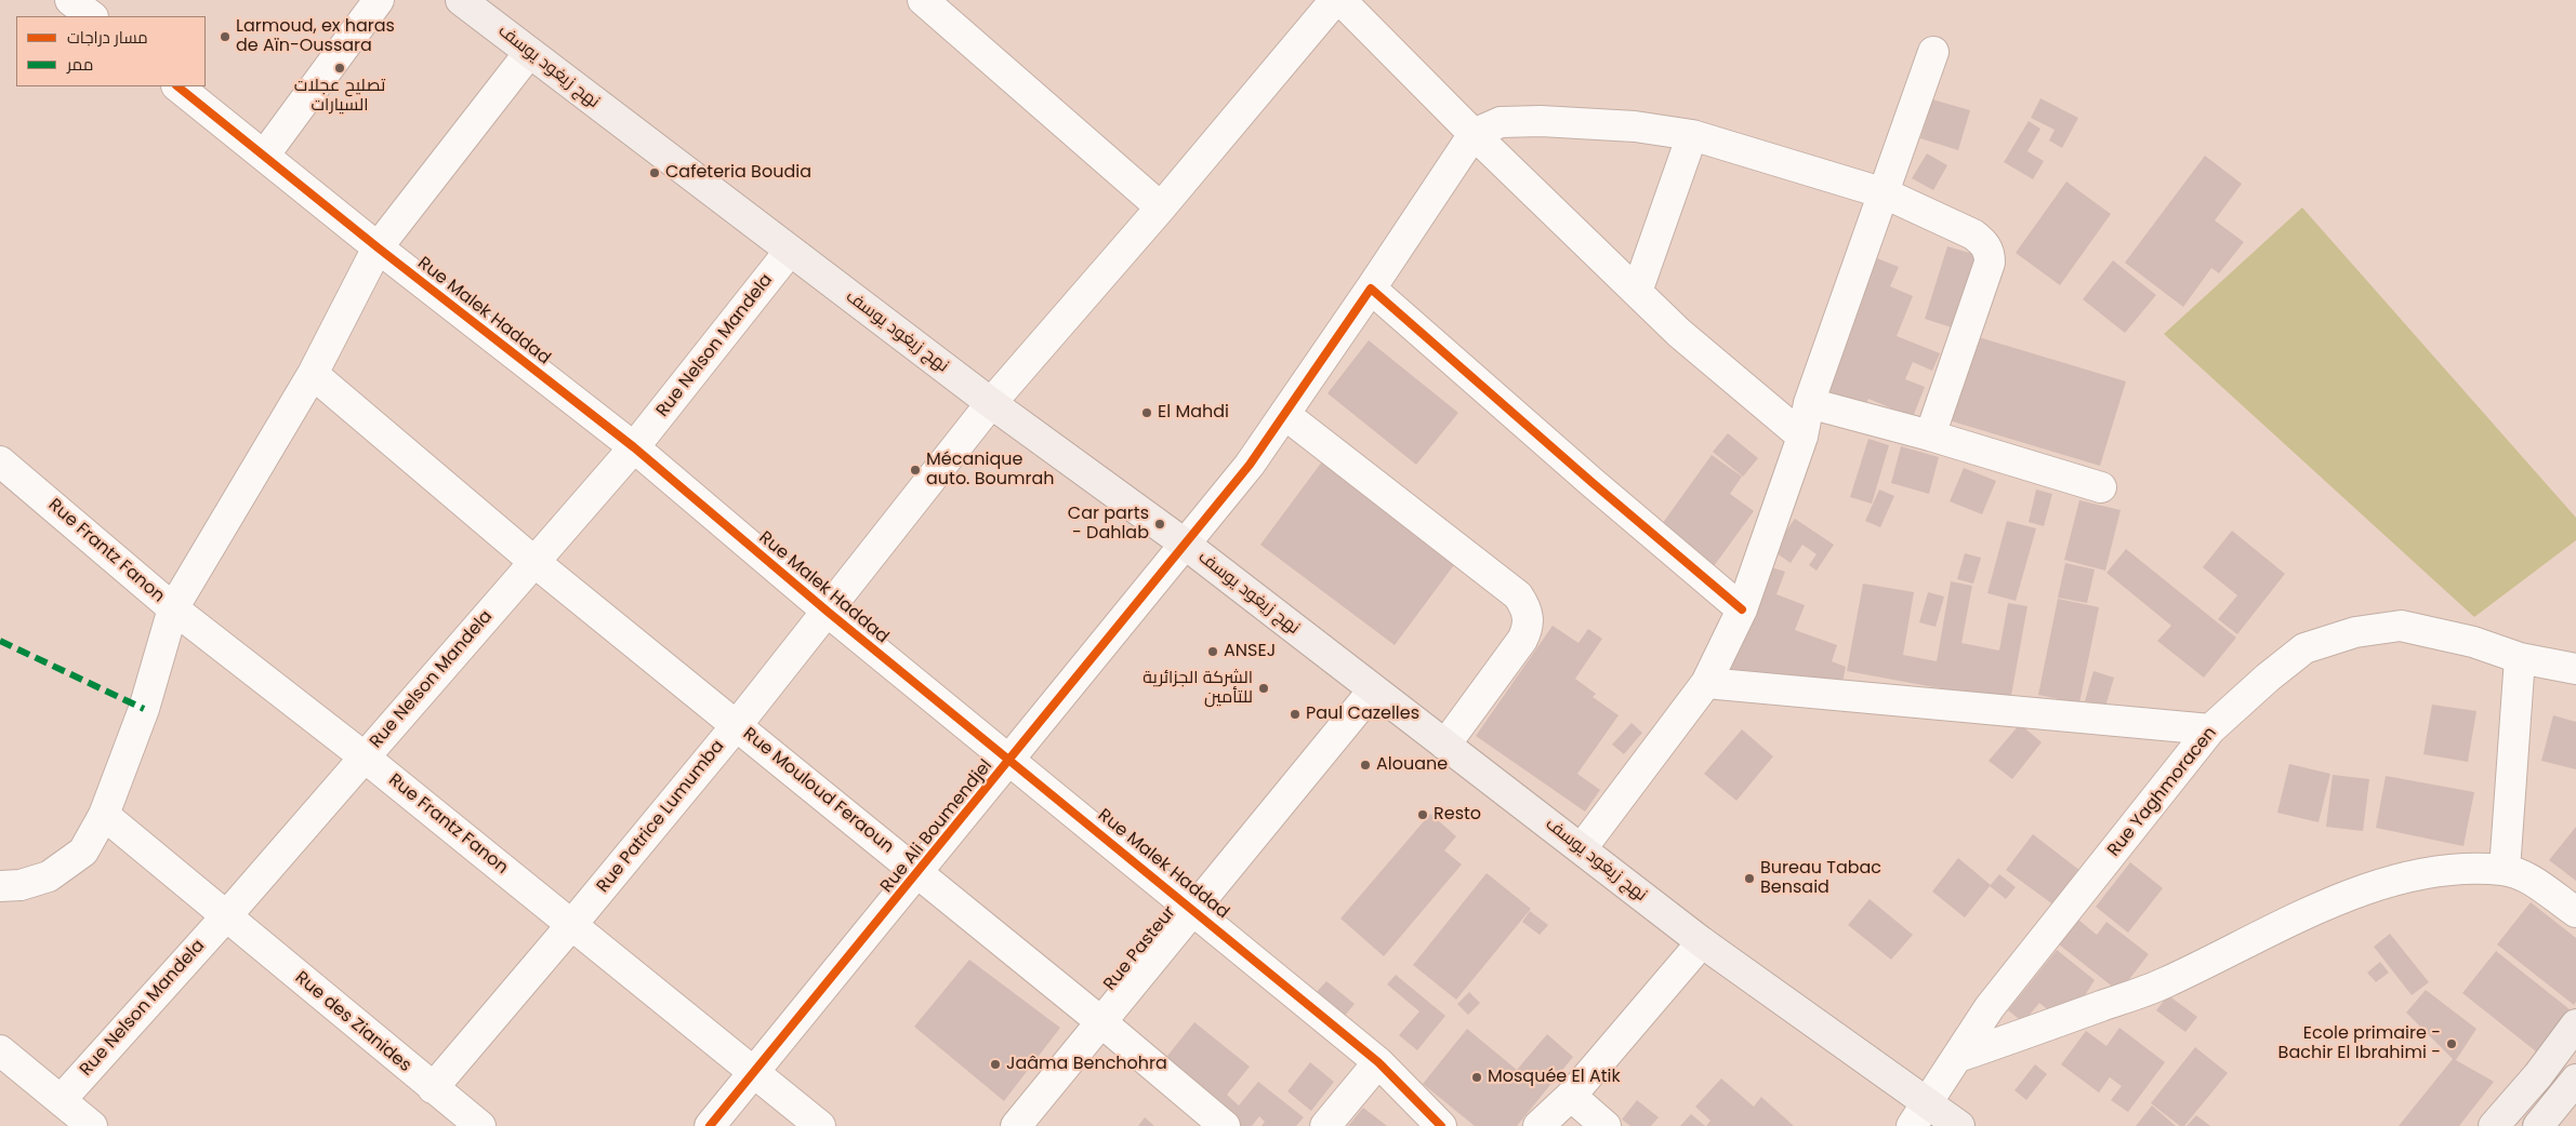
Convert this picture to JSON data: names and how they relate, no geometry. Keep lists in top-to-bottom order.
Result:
{
  "streets": {
    "main road": ["نهج زيغود يوسف"],
    "street": [
      "Rue Malek Haddad",
      "Rue Nelson Mandela",
      "Rue Frantz Fanon",
      "Rue Mouloud Feraoun",
      "Rue Yaghmoracen",
      "Rue Patrice Lumumba",
      "Rue Ali Boumendjel",
      "Rue Pasteur",
      "Rue des Zianides"
    ]
  },
  "crossings": [
    ["نهج زيغود يوسف", "Rue Nelson Mandela"],
    ["نهج زيغود يوسف", "Rue Yaghmoracen"],
    ["نهج زيغود يوسف", "Rue Patrice Lumumba"],
    ["نهج زيغود يوسف", "Rue Ali Boumendjel"],
    ["نهج زيغود يوسف", "Rue Pasteur"],
    ["Rue Malek Haddad", "Rue Nelson Mandela"],
    ["Rue Malek Haddad", "Rue Patrice Lumumba"],
    ["Rue Malek Haddad", "Rue Ali Boumendjel"],
    ["Rue Malek Haddad", "Rue Pasteur"],
    ["Rue Nelson Mandela", "Rue Frantz Fanon"],
    ["Rue Nelson Mandela", "Rue Mouloud Feraoun"],
    ["Rue Nelson Mandela", "Rue des Zianides"],
    ["Rue Frantz Fanon", "Rue Patrice Lumumba"],
    ["Rue Frantz Fanon", "Rue Ali Boumendjel"],
    ["Rue Mouloud Feraoun", "Rue Patrice Lumumba"],
    ["Rue Mouloud Feraoun", "Rue Ali Boumendjel"],
    ["Rue Mouloud Feraoun", "Rue Pasteur"],
    ["Rue Patrice Lumumba", "Rue des Zianides"]
  ],
  "places": [
    "Larmoud, ex haras de Aïn-Oussara",
    "تصليح عجلات السيارات",
    "Cafeteria Boudia",
    "El Mahdi",
    "Mécanique auto. Boumrah",
    "Car parts - Dahlab",
    "ANSEJ",
    "الشركة الجزائرية للتأمين",
    "Paul Cazelles",
    "Alouane",
    "Resto",
    "Bureau Tabac Bensaid",
    "Ecole primaire - Bachir El Ibrahimi -",
    "Jaâma Benchohra",
    "Mosquée El Atik"
  ],
  "legend": ["مسار دراجات", "ممر"]
}
